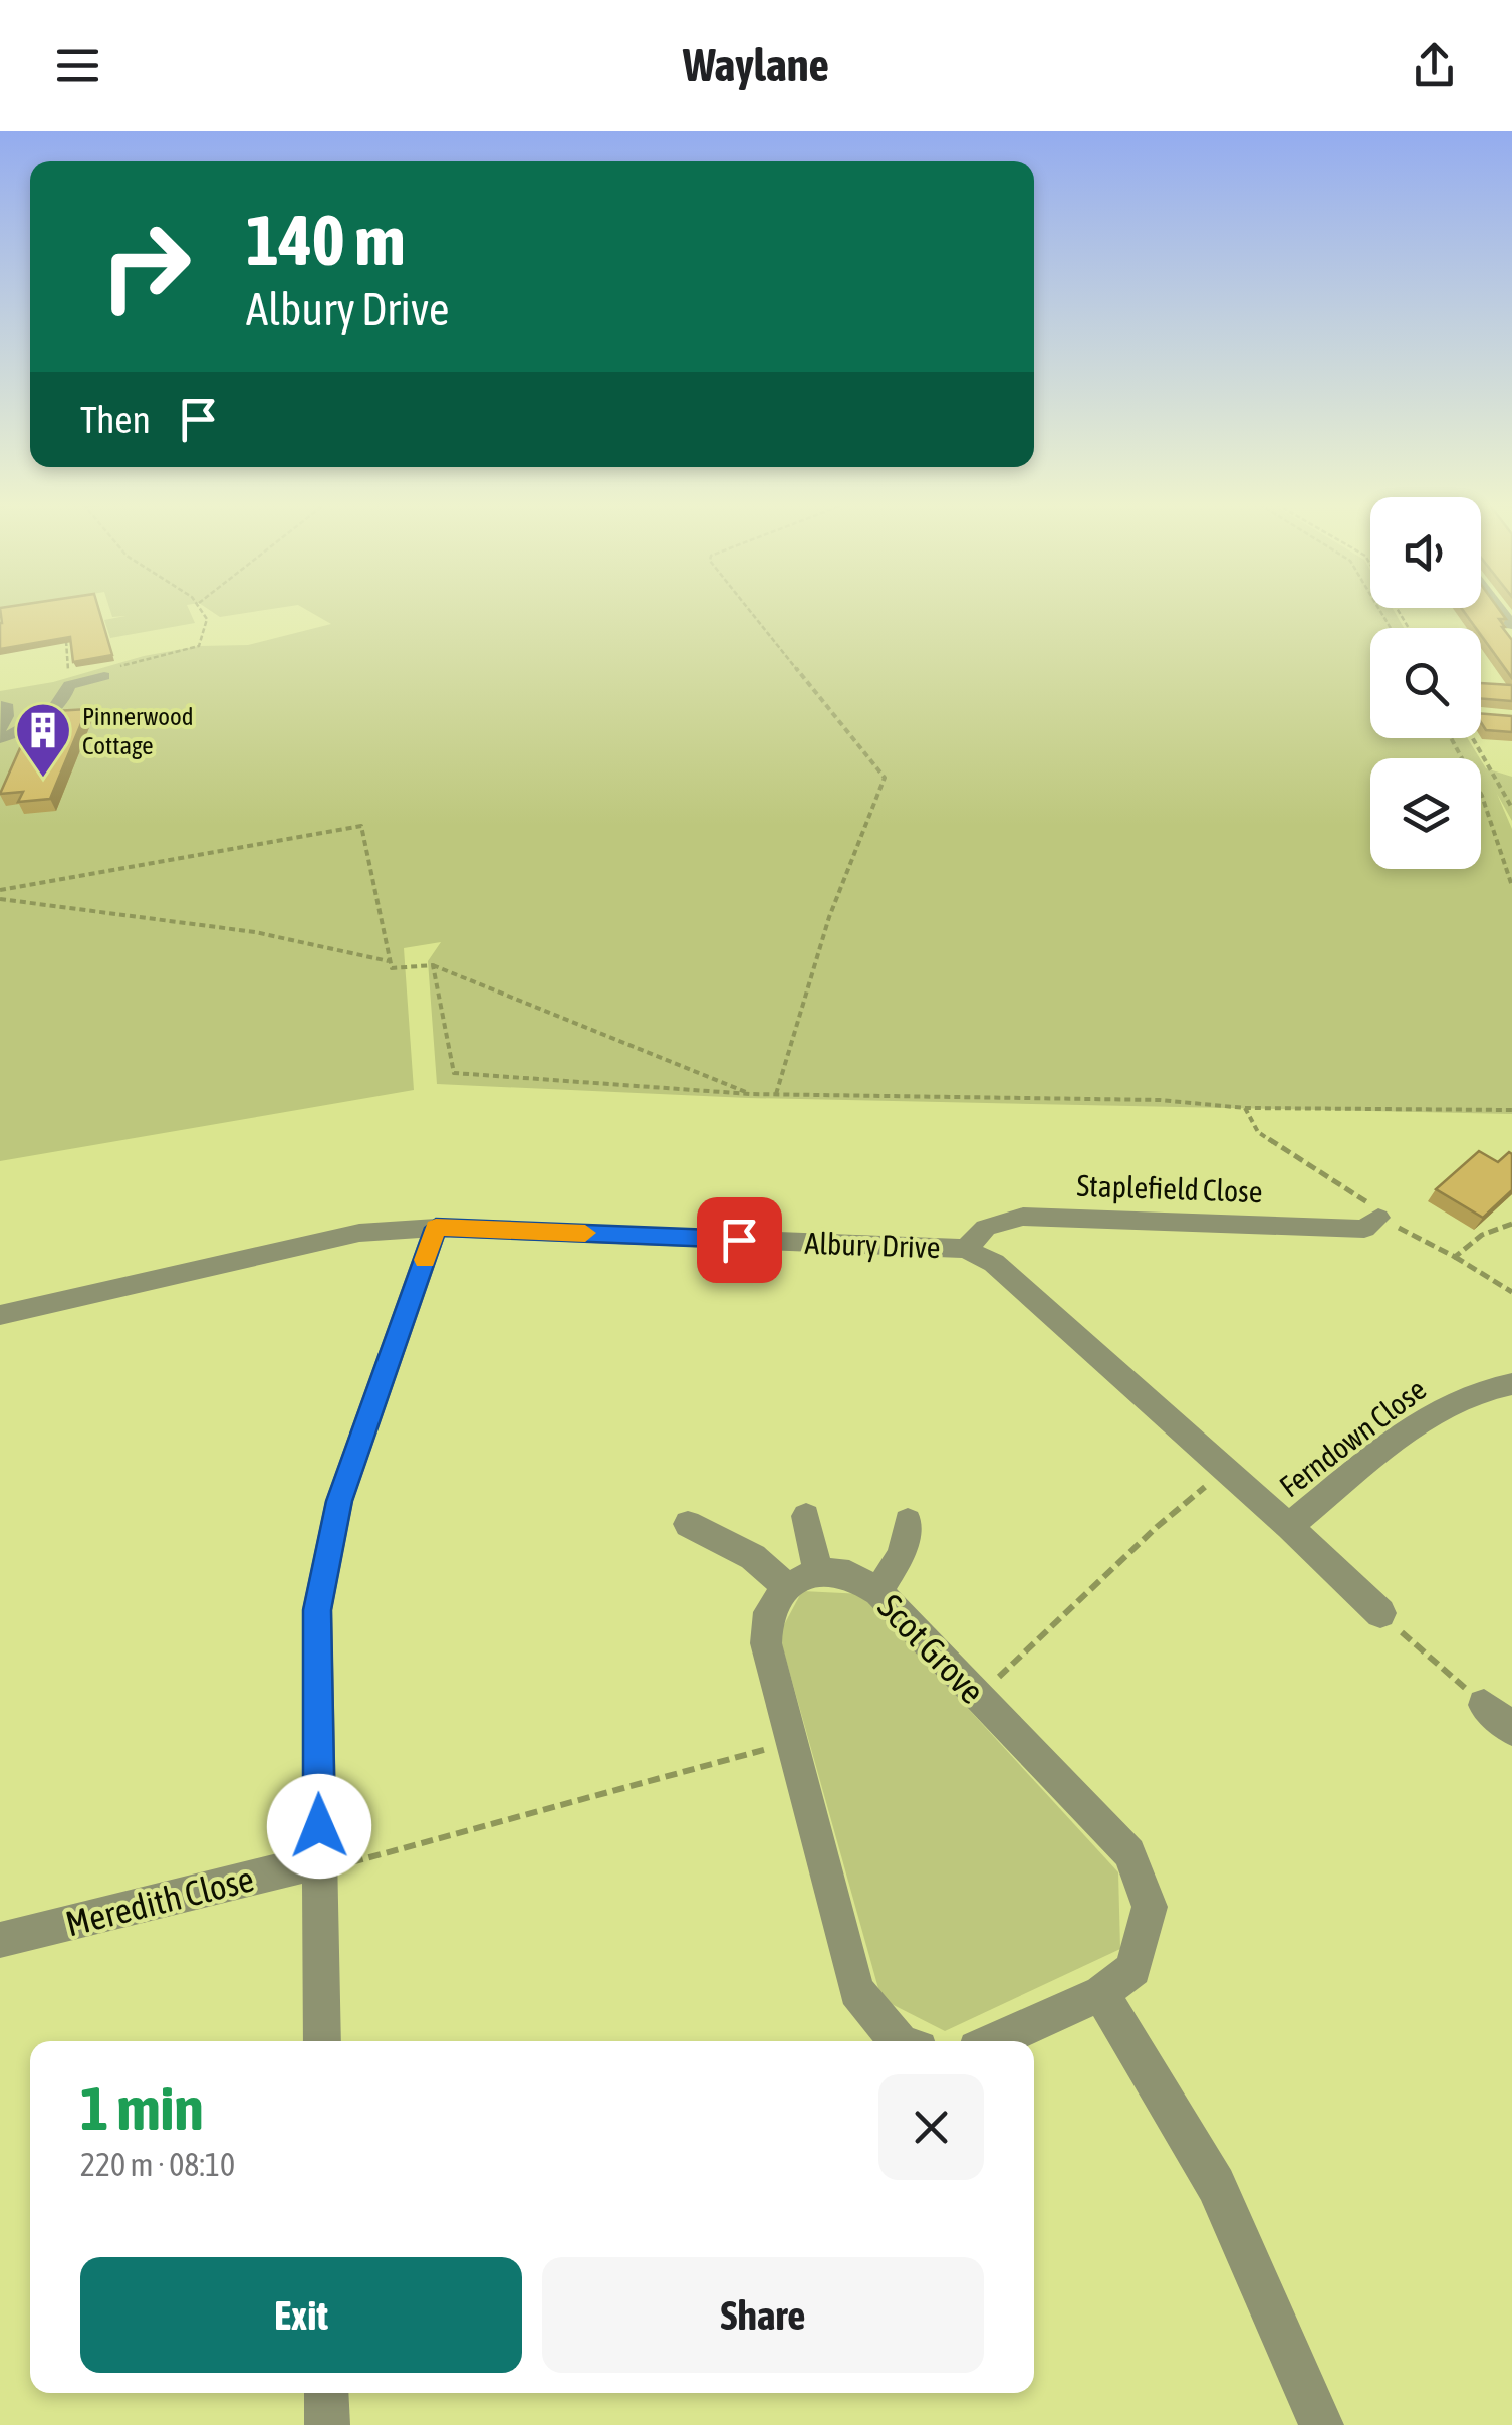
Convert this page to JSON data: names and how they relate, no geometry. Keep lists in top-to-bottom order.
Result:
{
  "streets": {
    "street": [
      "Staplefield Close",
      "Albury Drive",
      "Ferndown Close",
      "Scot Grove",
      "Meredith Close"
    ]
  },
  "crossings": [
    ["Staplefield Close", "Albury Drive"],
    ["Albury Drive", "Ferndown Close"]
  ],
  "places": {
    "building": ["Pinnerwood Cottage"]
  },
  "page": {
    "header": "Waylane",
    "turn": ["140 m", "Albury Drive"],
    "then": "Then",
    "heading": ["1 min", "220 m · 08:10"],
    "buttons": ["Exit", "Share"]
  }
}
